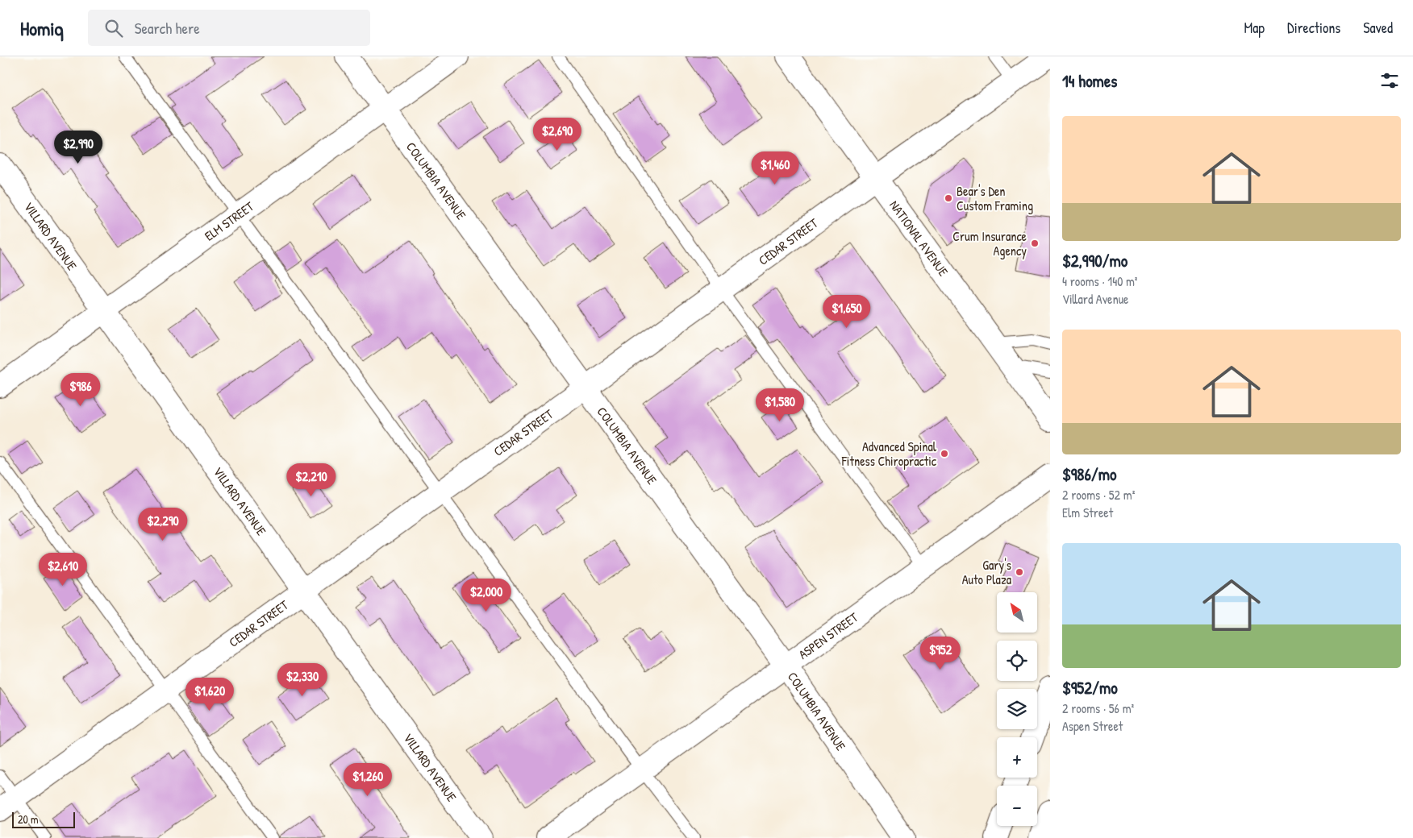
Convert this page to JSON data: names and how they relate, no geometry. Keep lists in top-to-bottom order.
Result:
{
  "streets": {
    "street": [
      "COLUMBIA AVENUE",
      "ELM STREET",
      "VILLARD AVENUE",
      "NATIONAL AVENUE",
      "CEDAR STREET",
      "ASPEN STREET"
    ]
  },
  "crossings": [
    ["COLUMBIA AVENUE", "ELM STREET"],
    ["COLUMBIA AVENUE", "CEDAR STREET"],
    ["COLUMBIA AVENUE", "ASPEN STREET"],
    ["ELM STREET", "VILLARD AVENUE"],
    ["VILLARD AVENUE", "CEDAR STREET"],
    ["NATIONAL AVENUE", "CEDAR STREET"]
  ],
  "places": [
    "Bear's Den Custom Framing",
    "Crum Insurance Agency",
    "Advanced Spinal Fitness Chiropractic",
    "Gary's Auto Plaza"
  ],
  "scale_bar": "20 m",
  "north": "top left",
  "page": {
    "header": "Homiq",
    "search": "Search here",
    "nav": ["Map", "Directions", "Saved"],
    "heading": "14 homes",
    "list": [
      {
        "name": "$2,990/mo",
        "note": "4 rooms · 140 m² · Villard Avenue"
      },
      {
        "name": "$986/mo",
        "note": "2 rooms · 52 m² · Elm Street"
      },
      {
        "name": "$952/mo",
        "note": "2 rooms · 56 m² · Aspen Street"
      }
    ],
    "price": [
      "$2,690",
      "$2,990",
      "$1,460",
      "$1,650",
      "$986",
      "$1,580",
      "$2,210",
      "$2,290",
      "$2,610",
      "$2,000",
      "$952",
      "$2,330",
      "$1,620",
      "$1,260"
    ],
    "map_buttons": ["+", "−"],
    "scale": "20 m"
  }
}
